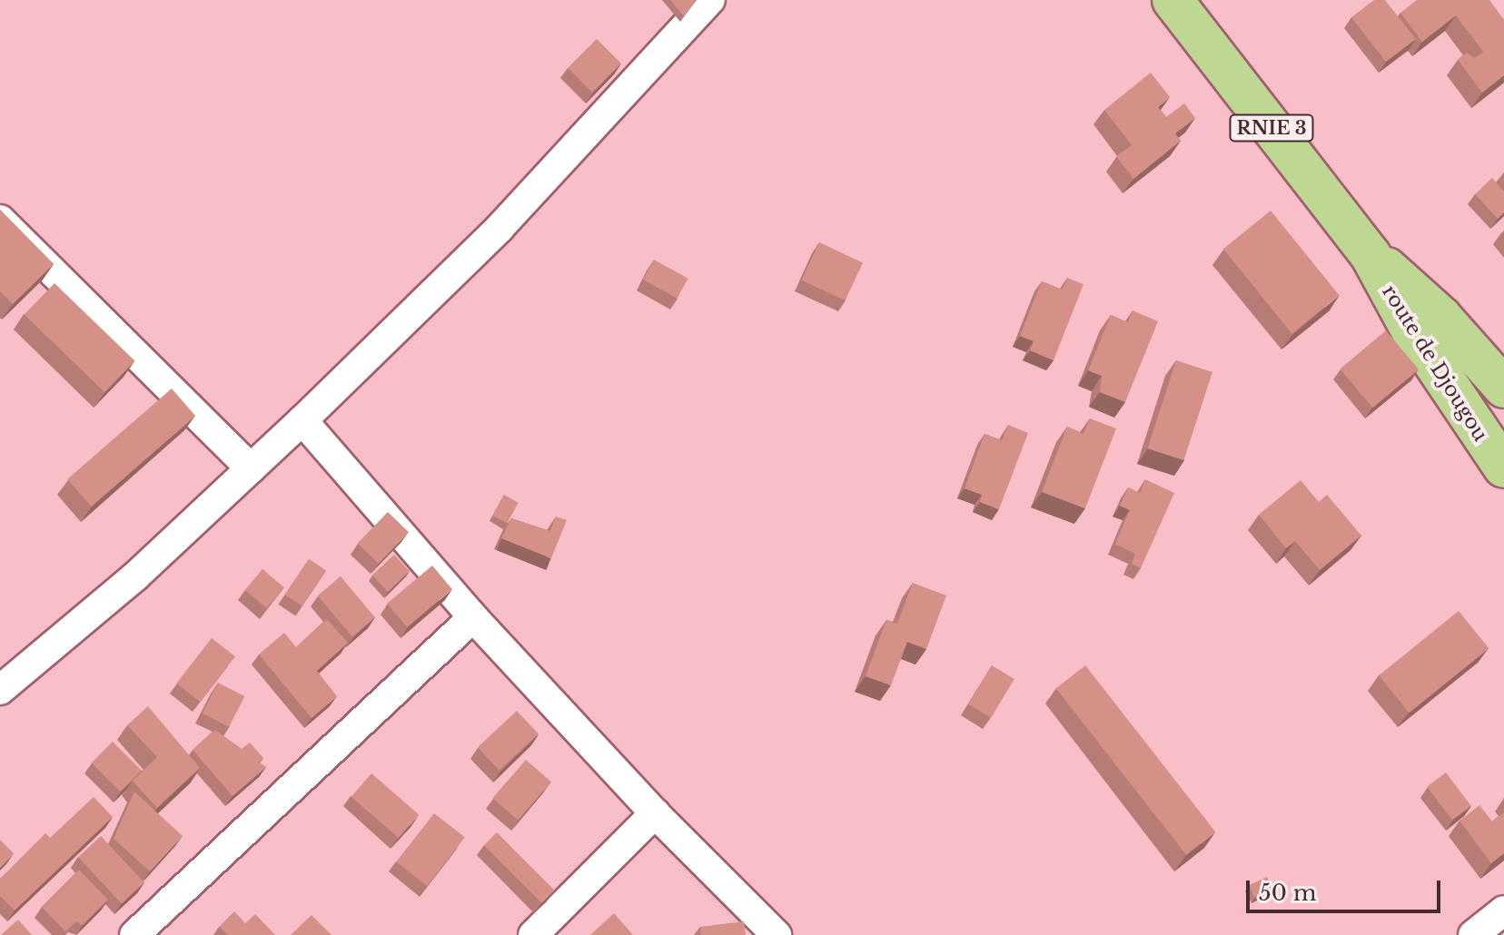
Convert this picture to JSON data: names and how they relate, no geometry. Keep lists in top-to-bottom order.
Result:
{
  "streets": {
    "highway": ["RNIE 3", "route de Djougou"]
  },
  "scale_bar": "50 m"
}
